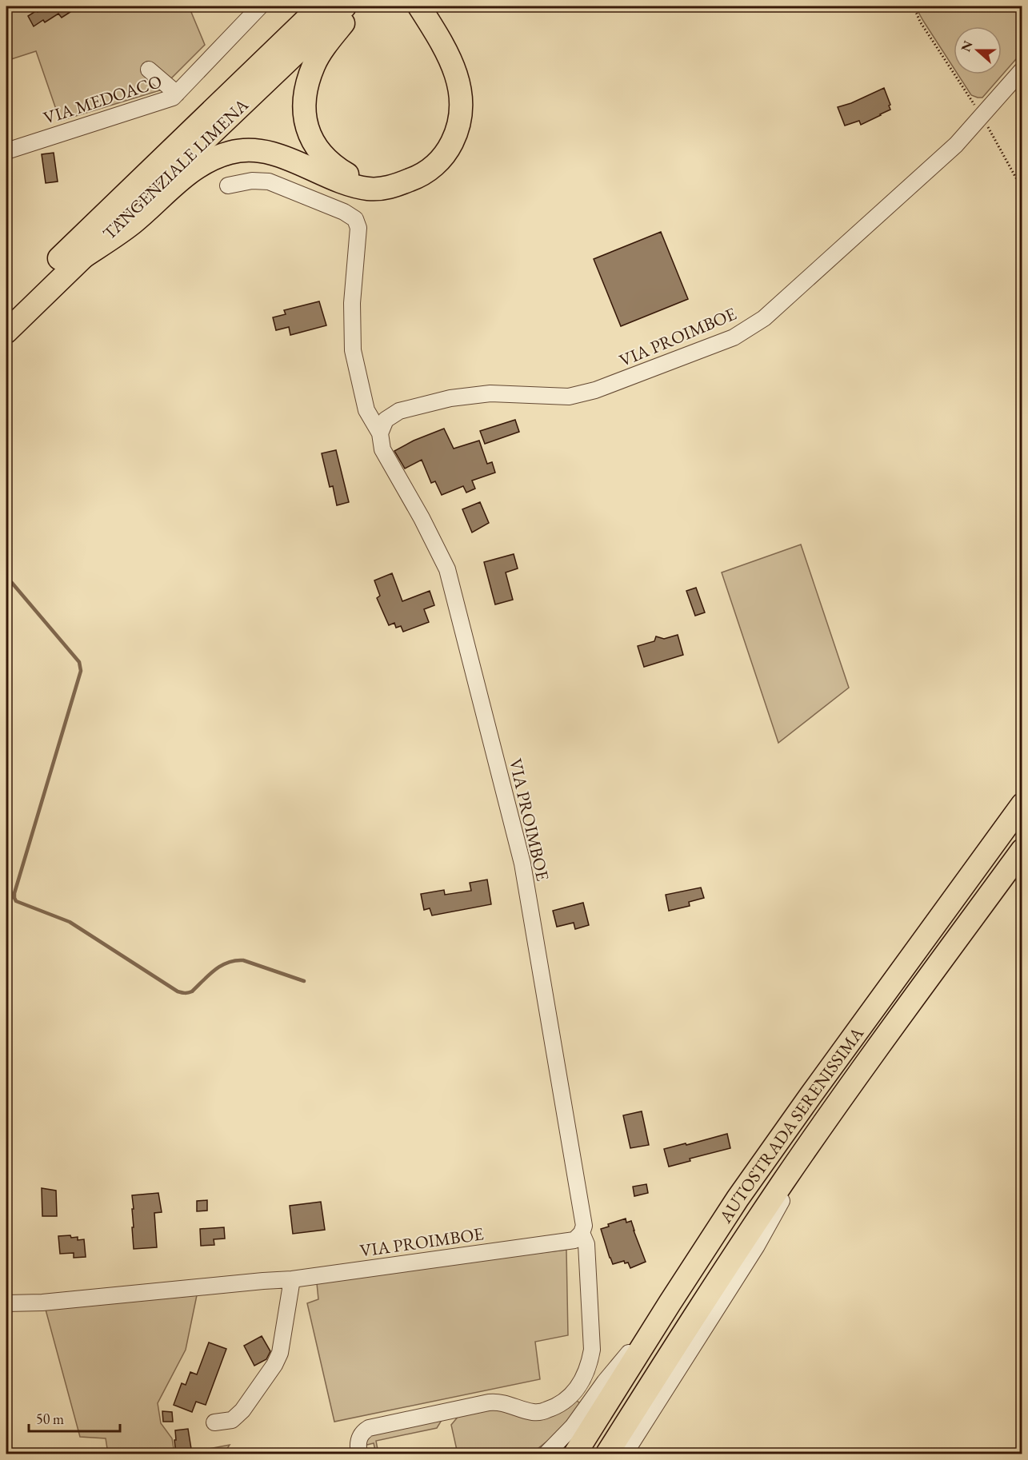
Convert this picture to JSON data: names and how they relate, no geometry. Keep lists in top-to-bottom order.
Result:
{
  "streets": {
    "highway": ["TANGENZIALE LIMENA", "AUTOSTRADA SERENISSIMA"],
    "street": ["VIA MEDOACO", "VIA PROIMBOE"]
  },
  "scale_bar": "50 m",
  "north": "left"
}
